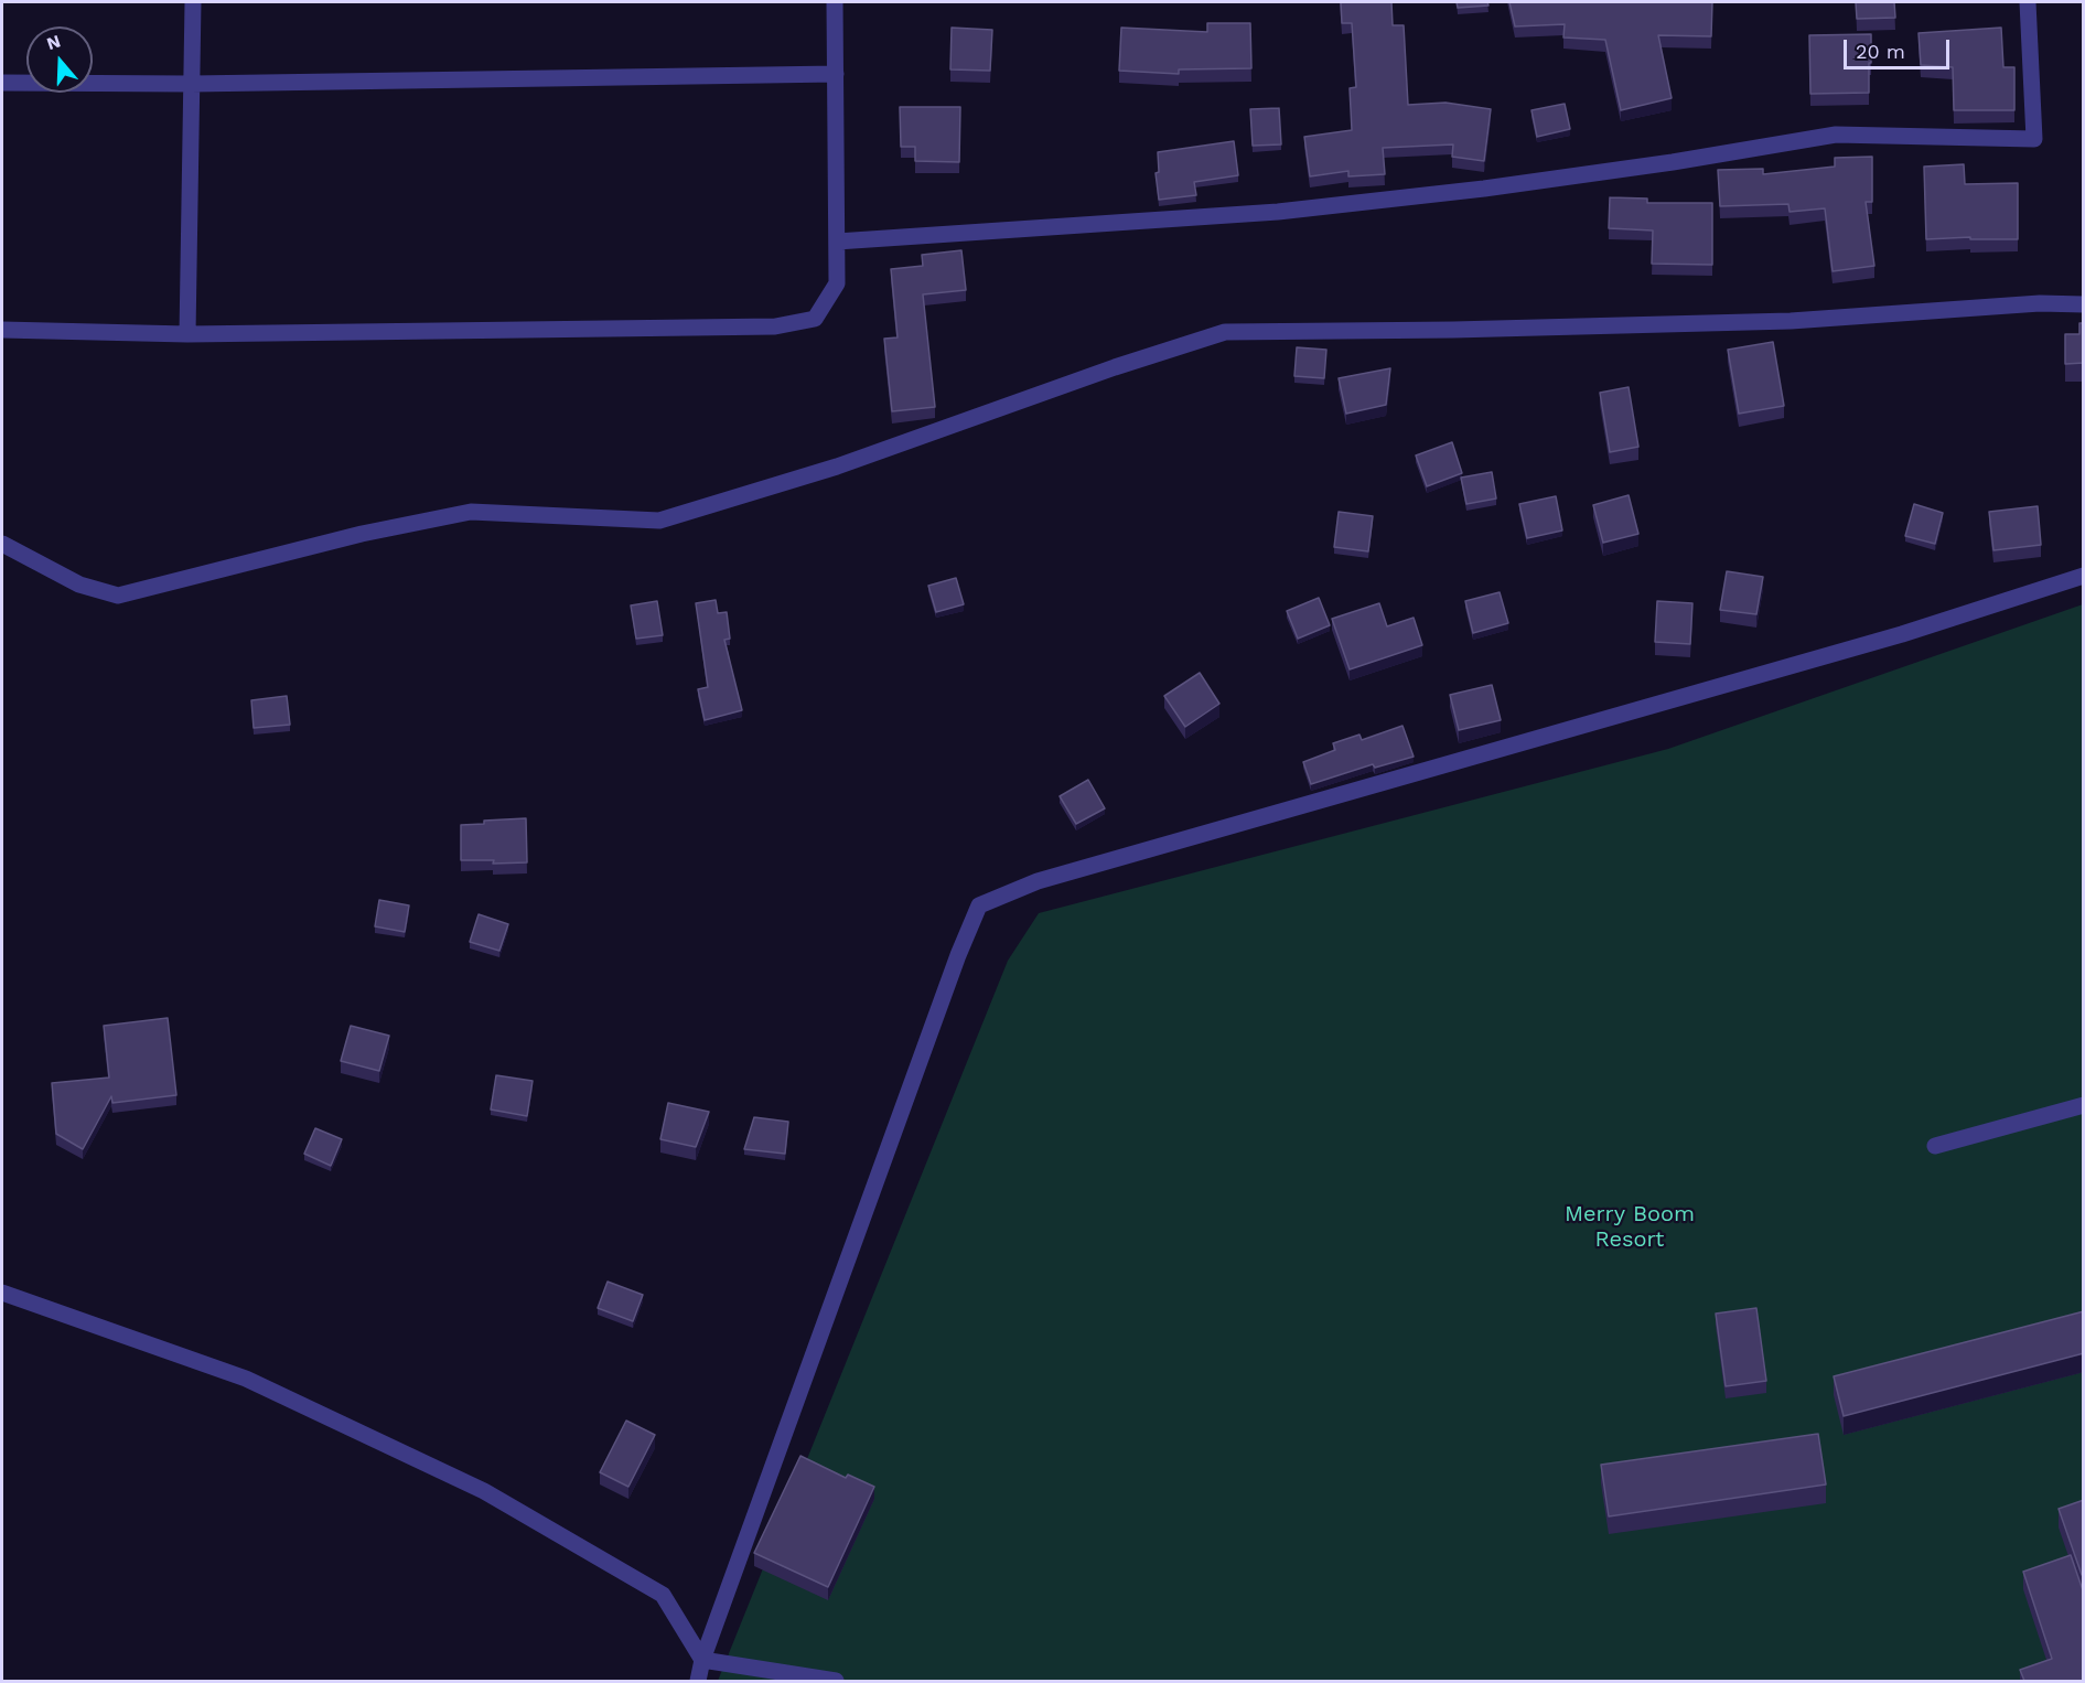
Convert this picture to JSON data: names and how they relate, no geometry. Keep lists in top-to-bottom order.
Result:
{
  "parks": ["Merry Boom Resort"],
  "scale_bar": "20 m",
  "north": "top"
}
